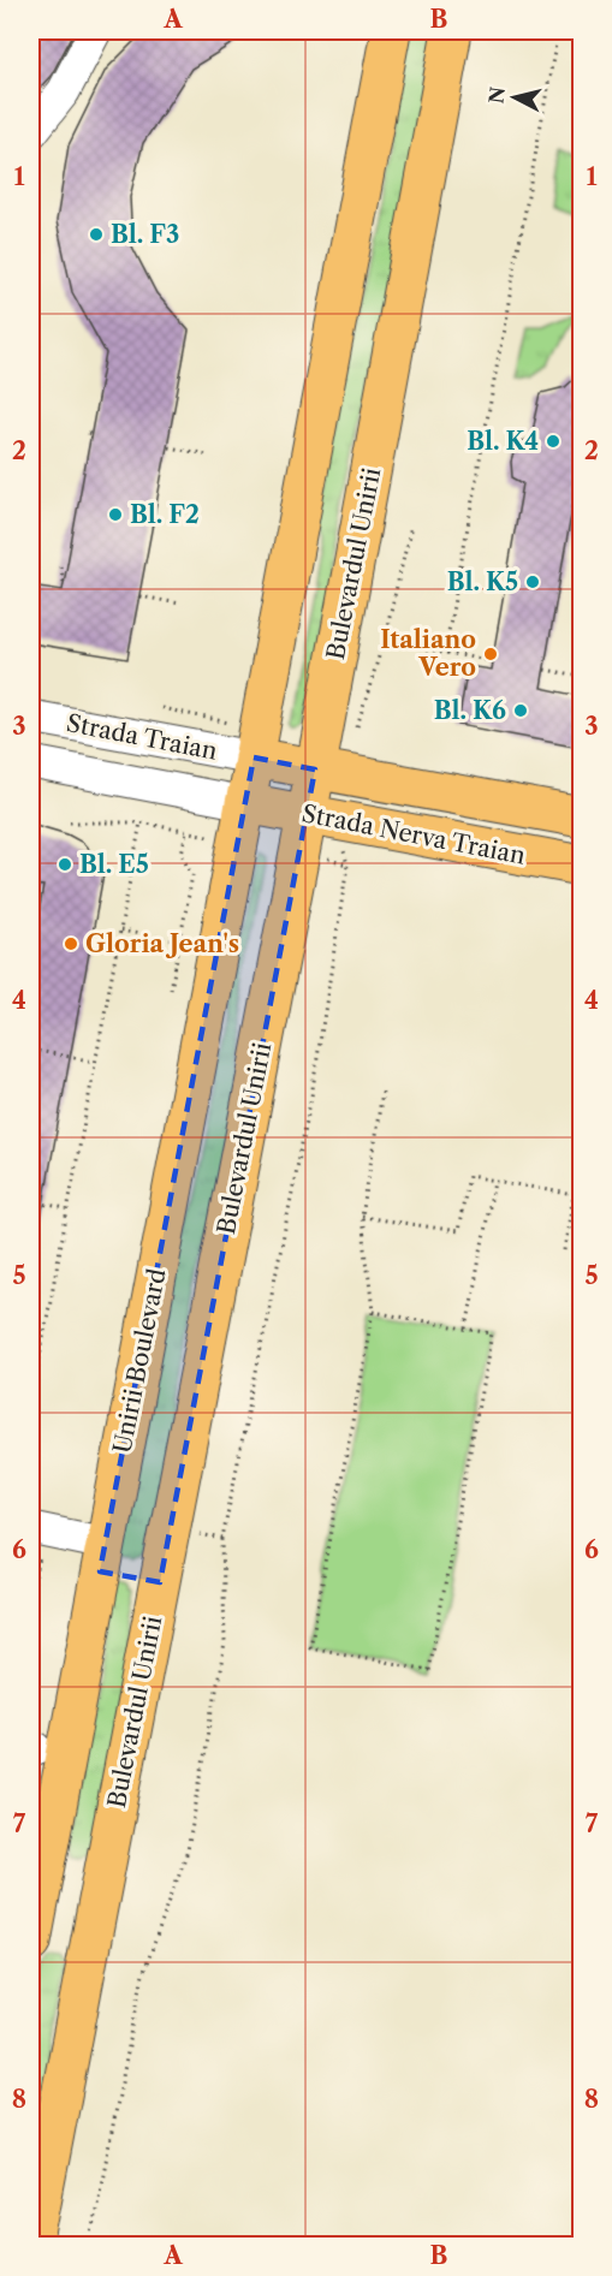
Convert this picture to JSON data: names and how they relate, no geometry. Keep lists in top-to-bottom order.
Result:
{
  "streets": {
    "main road": ["Bulevardul Unirii", "Strada Nerva Traian", "Unirii Boulevard"],
    "street": ["Strada Traian"]
  },
  "crossings": [
    ["Bulevardul Unirii", "Strada Nerva Traian"],
    ["Strada Traian", "Strada Nerva Traian"],
    ["Strada Traian", "Unirii Boulevard"],
    ["Strada Nerva Traian", "Unirii Boulevard"]
  ],
  "places": [
    "Bl. F3",
    "Bl. K4",
    "Bl. F2",
    "Bl. K5",
    "Italiano Vero",
    "Bl. K6",
    "Bl. E5",
    "Gloria Jean's"
  ],
  "north": "left",
  "grid": {
    "columns": ["A", "B"],
    "rows": [
      "1",
      "2",
      "3",
      "4",
      "5",
      "6",
      "7",
      "8"
    ]
  }
}
